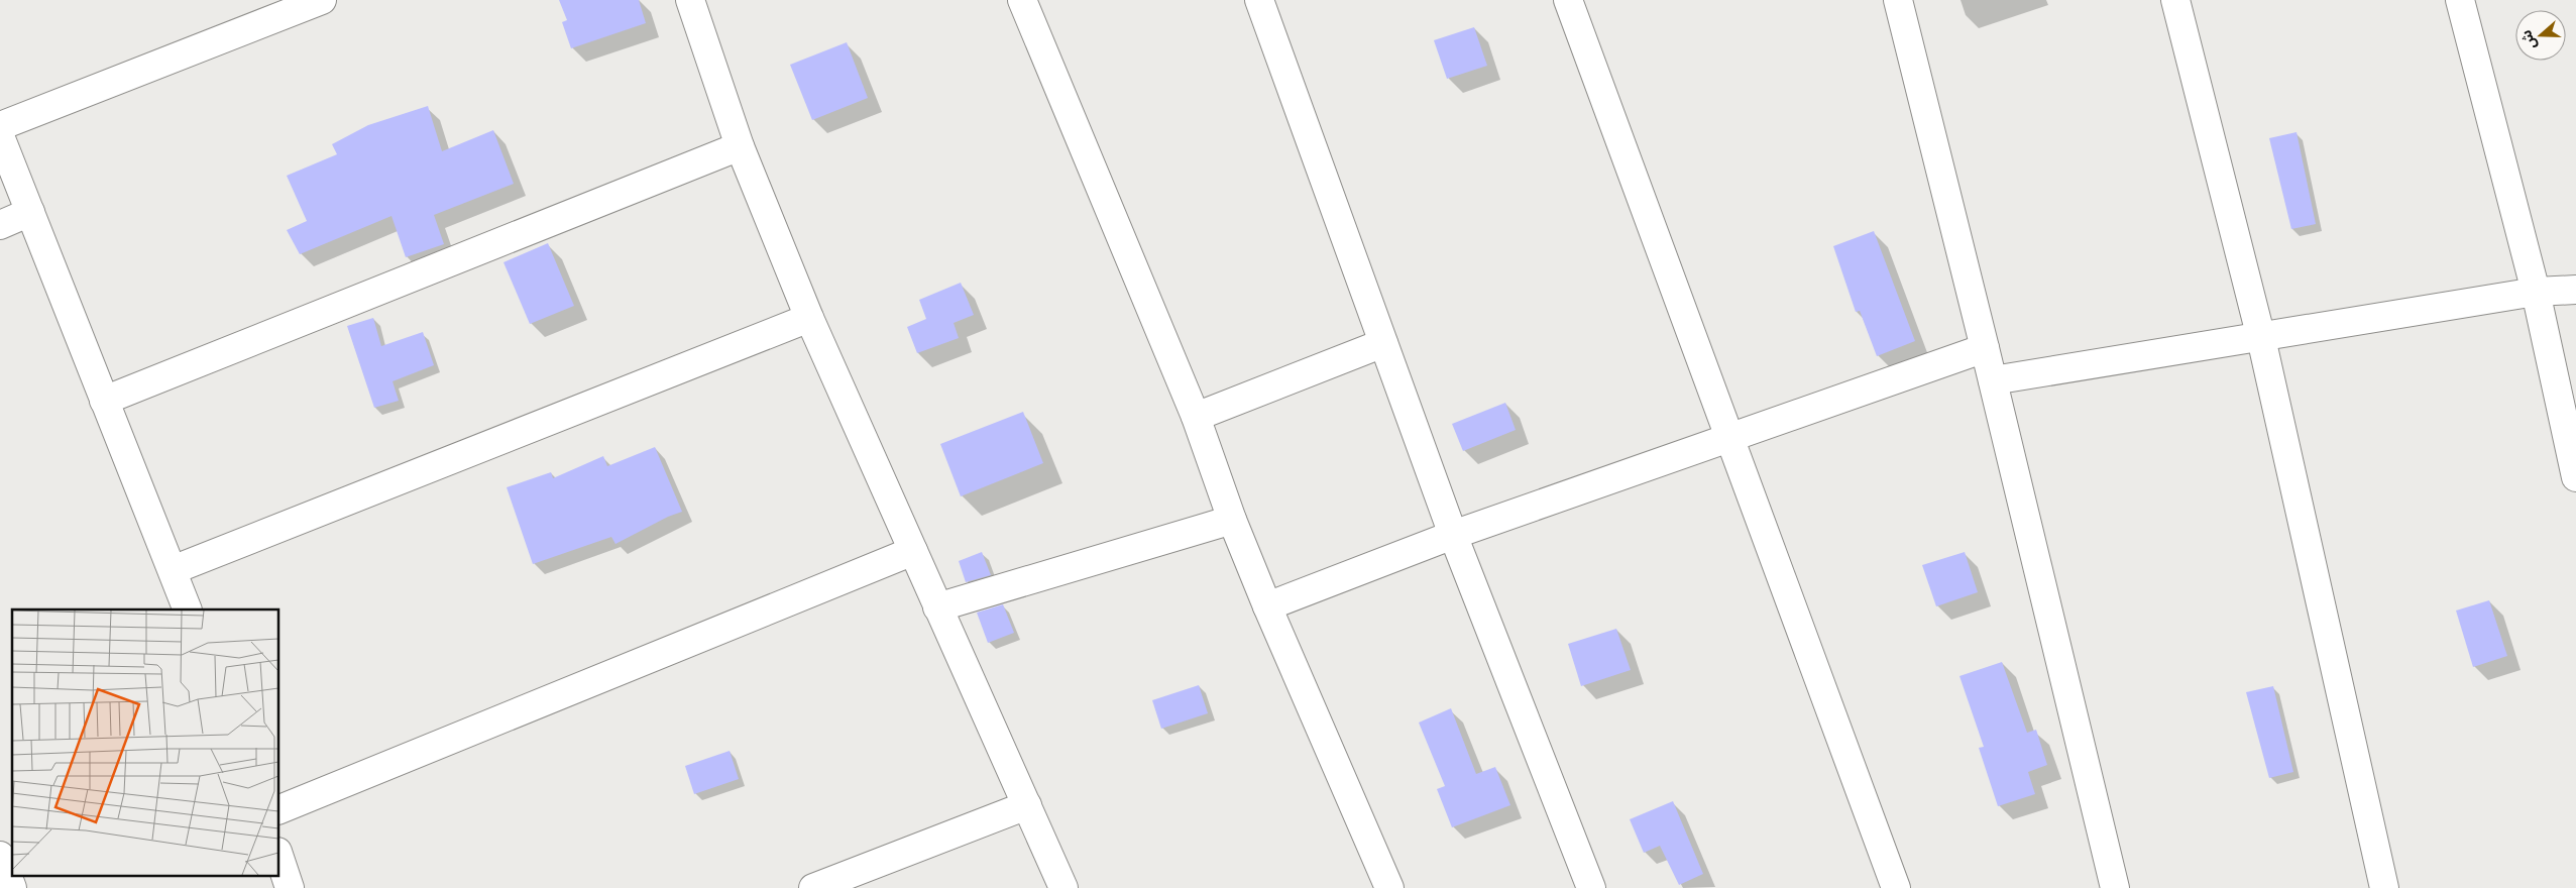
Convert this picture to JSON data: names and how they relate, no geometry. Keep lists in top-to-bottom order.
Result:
{
  "north": "left"
}
